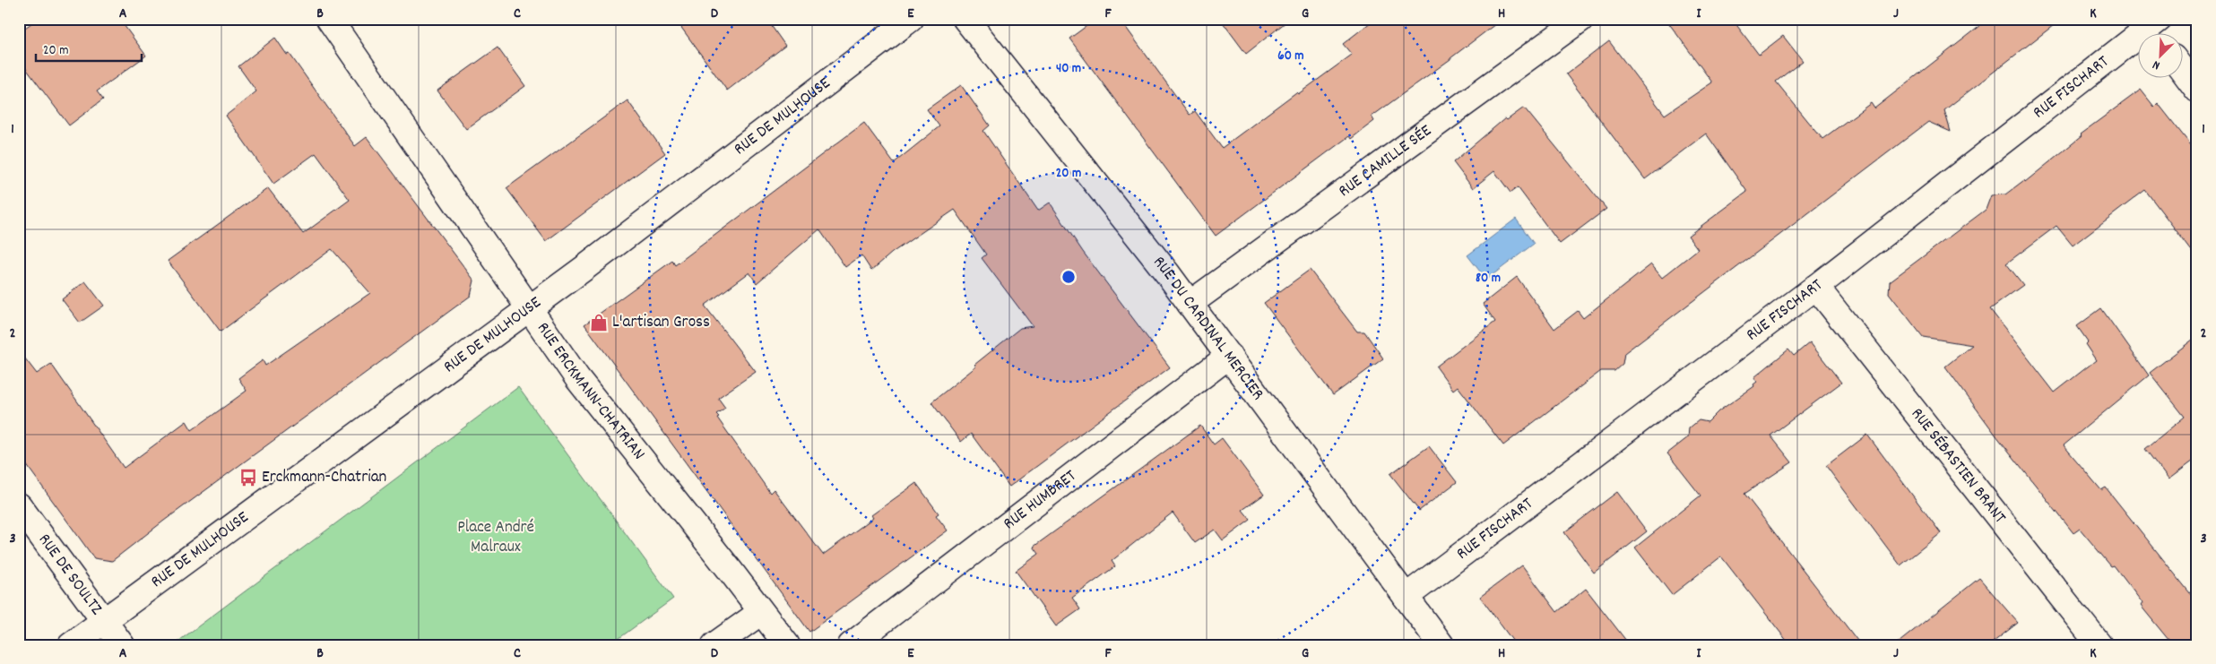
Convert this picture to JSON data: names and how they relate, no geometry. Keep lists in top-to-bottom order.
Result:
{
  "streets": {
    "street": [
      "RUE FISCHART",
      "RUE DE MULHOUSE",
      "RUE CAMILLE SÉE",
      "RUE DU CARDINAL MERCIER",
      "RUE ERCKMANN-CHATRIAN",
      "RUE SÉBASTIEN BRANT",
      "RUE HUMBRET",
      "RUE DE SOULTZ"
    ]
  },
  "crossings": [
    ["RUE FISCHART", "RUE DU CARDINAL MERCIER"],
    ["RUE FISCHART", "RUE SÉBASTIEN BRANT"],
    ["RUE DE MULHOUSE", "RUE ERCKMANN-CHATRIAN"],
    ["RUE DE MULHOUSE", "RUE DE SOULTZ"],
    ["RUE CAMILLE SÉE", "RUE DU CARDINAL MERCIER"],
    ["RUE DU CARDINAL MERCIER", "RUE HUMBRET"]
  ],
  "parks": ["Place André Malraux"],
  "places": {
    "shop": ["L'artisan Gross"],
    "bus stop": ["Erckmann-Chatrian"]
  },
  "scale_bar": "20 m",
  "north": "bottom left",
  "grid": {
    "columns": [
      "A",
      "B",
      "C",
      "D",
      "E",
      "F",
      "G",
      "H",
      "I",
      "J",
      "K"
    ],
    "rows": ["1", "2", "3"]
  },
  "rings": [
    "60 m",
    "40 m",
    "20 m",
    "80 m"
  ]
}
